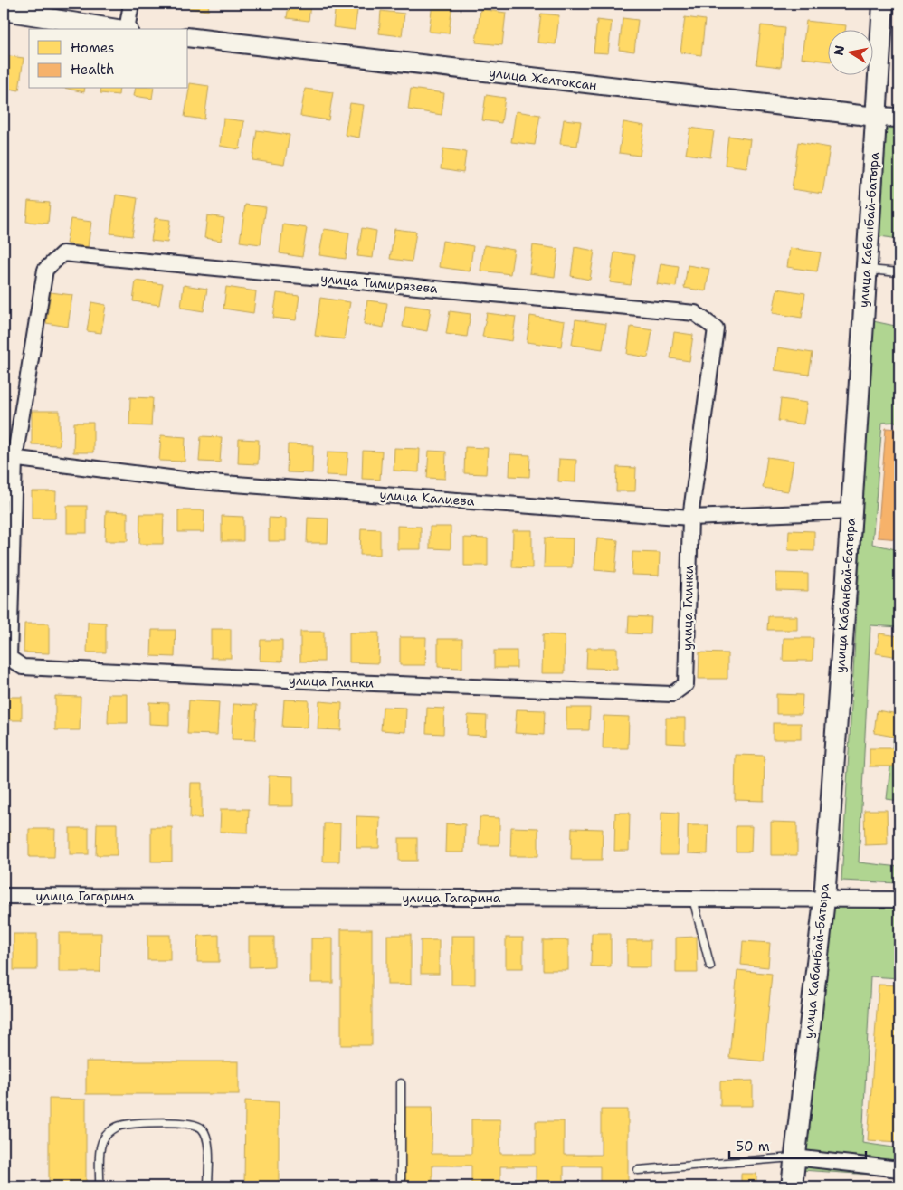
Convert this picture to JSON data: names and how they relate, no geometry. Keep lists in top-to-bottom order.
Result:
{
  "streets": {
    "main road": ["улица Кабанбай-батыра"],
    "street": [
      "улица Желтоксан",
      "улица Тимирязева",
      "улица Калиева",
      "улица Глинки",
      "улица Гагарина"
    ]
  },
  "crossings": [
    ["улица Желтоксан", "улица Кабанбай-батыра"],
    ["улица Кабанбай-батыра", "улица Калиева"],
    ["улица Кабанбай-батыра", "улица Гагарина"],
    ["улица Тимирязева", "улица Калиева"],
    ["улица Тимирязева", "улица Глинки"],
    ["улица Калиева", "улица Глинки"]
  ],
  "legend": ["Homes", "Health"],
  "scale_bar": "50 m",
  "north": "left"
}
